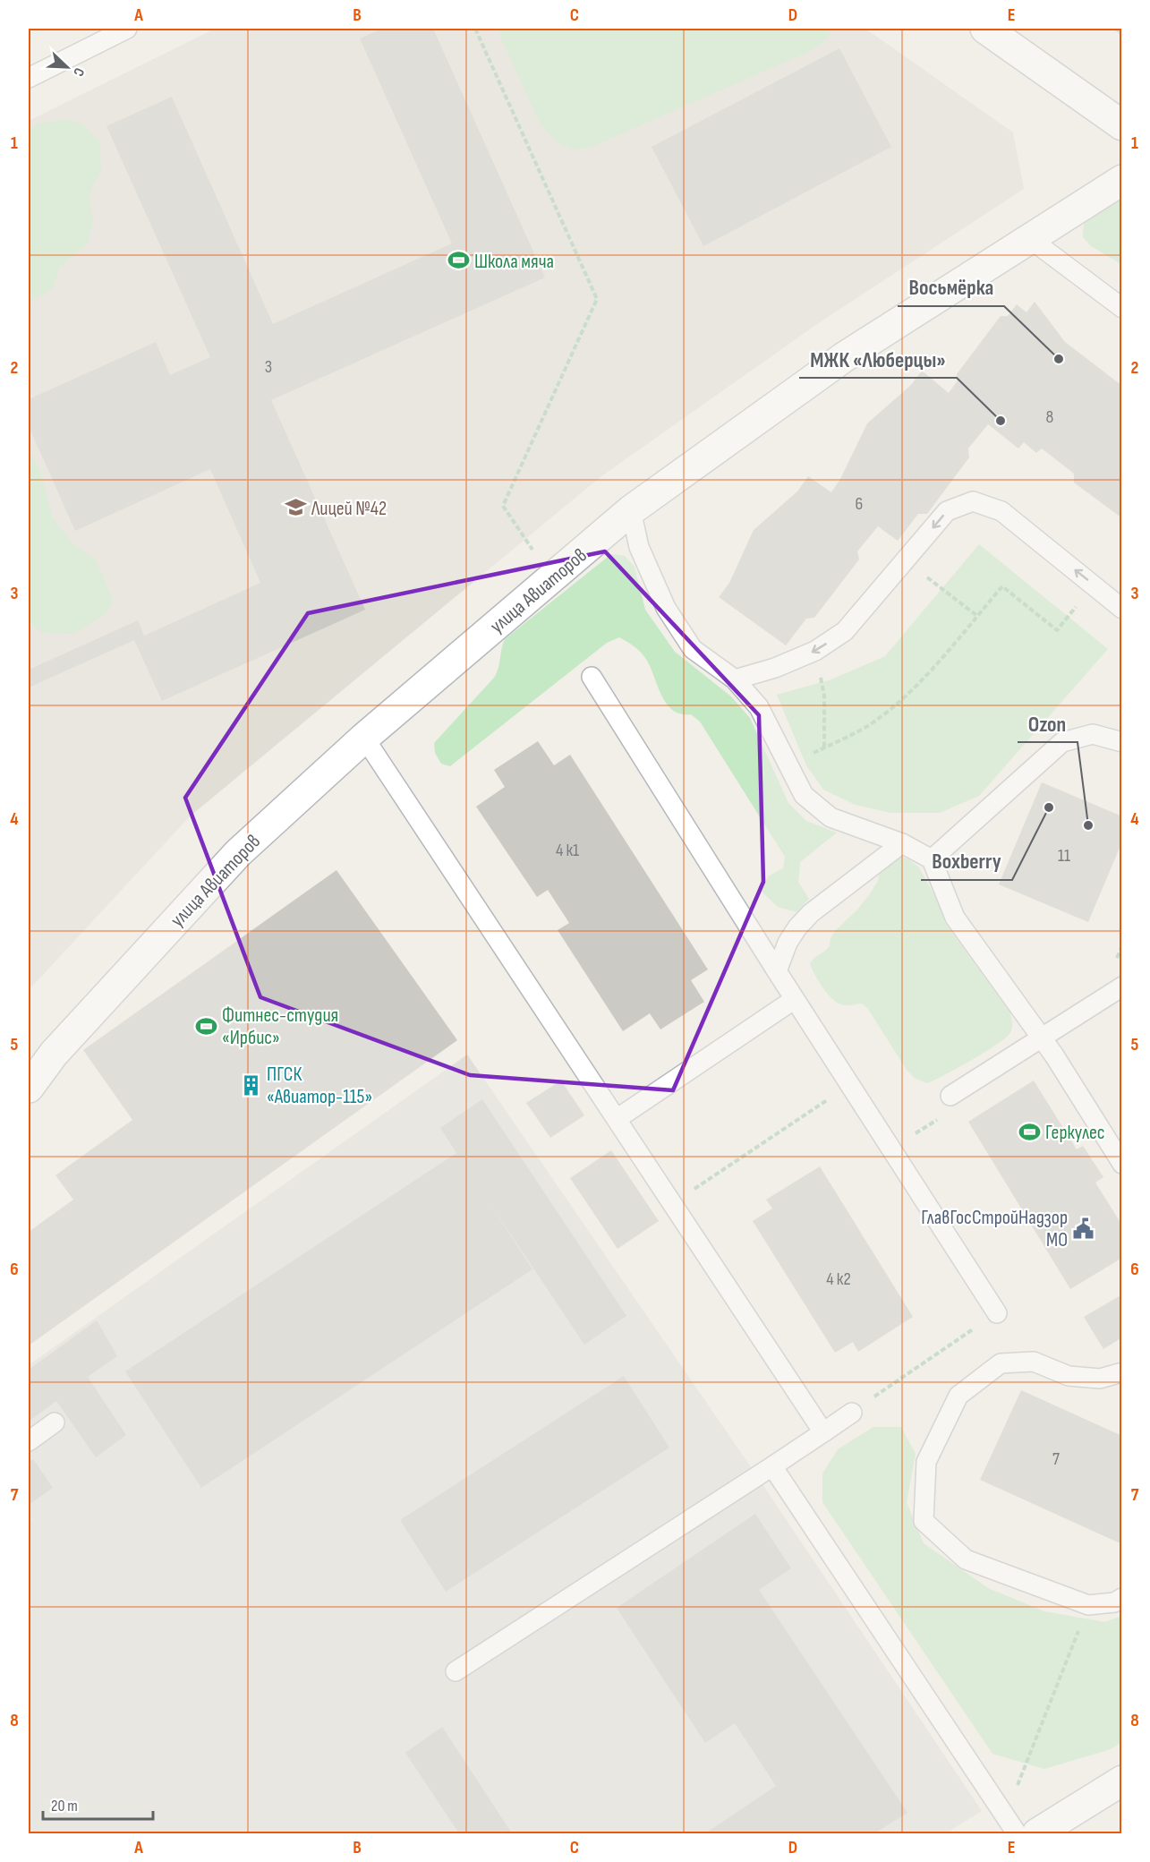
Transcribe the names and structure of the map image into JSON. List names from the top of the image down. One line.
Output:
{"streets":{"street":["улица Авиаторов"]},"places":{"sports":["Школа мяча","Фитнес-студия «Ирбис»","Геркулес"],"other":["Восьмёрка","МЖК «Люберцы»","Boxberry","Ozon"],"school or university":["Лицей №42"],"building":["ПГСК «Авиатор-115»"],"public building":["ГлавГосСтройНадзор МО"]},"house_numbers":["3","8","6","4 к1","11","4 к2","7"],"scale_bar":"20 m","north":"bottom right","grid":{"columns":["A","B","C","D","E"],"rows":["1","2","3","4","5","6","7","8"]}}
